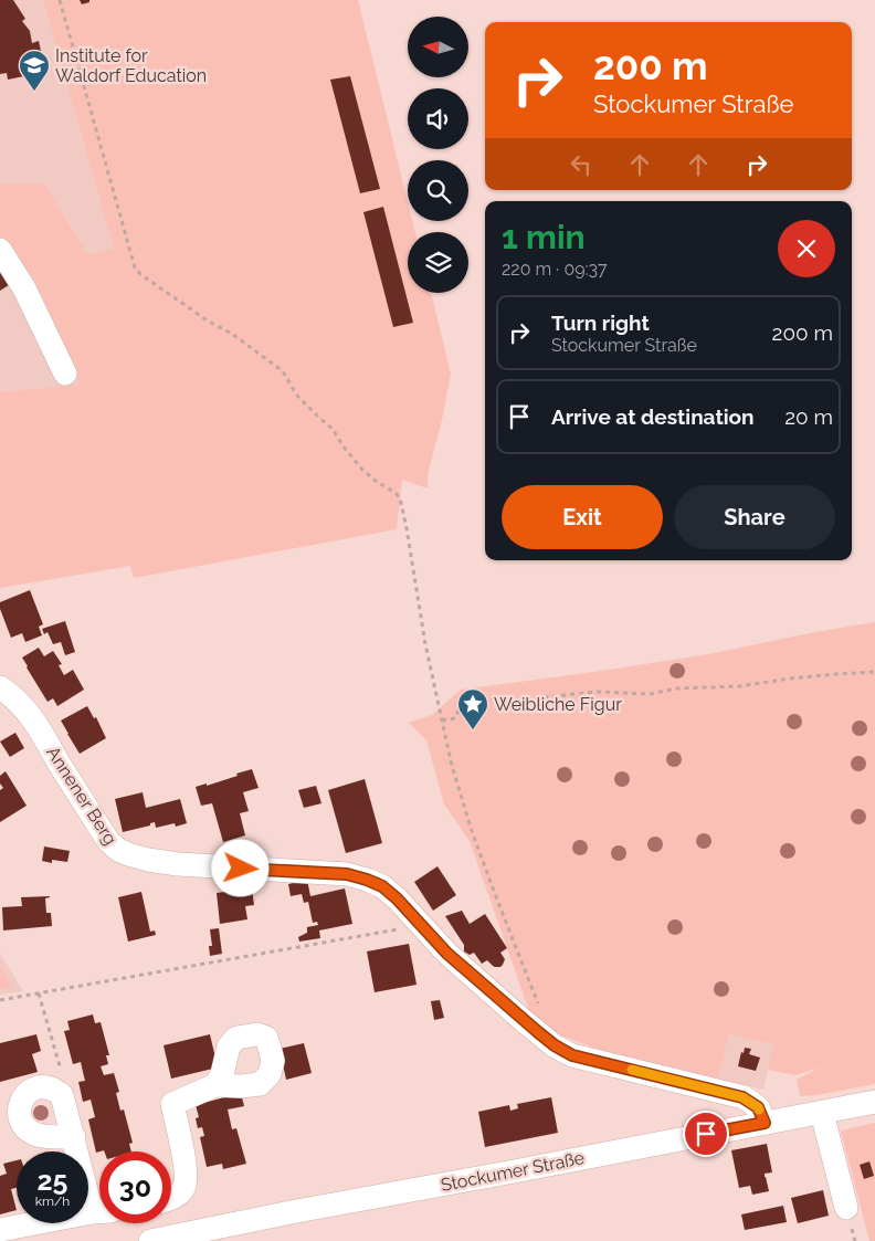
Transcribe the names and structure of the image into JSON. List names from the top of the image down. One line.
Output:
{"streets":{"street":["Annener Berg","Stockumer Straße"]},"crossings":[["Annener Berg","Stockumer Straße"]],"places":{"school or university":["Institute for Waldorf Education"],"place":["Weibliche Figur"]},"north":"left","page":{"turn":["200 m","Stockumer Straße"],"heading":["1 min","220 m · 09:37"],"list":[{"name":"Turn right","note":"Stockumer Straße","value":"200 m"},{"name":"Arrive at destination","value":"20 m"}],"buttons":["Exit","Share"],"speed":"25 km/h","limit":"30"}}
